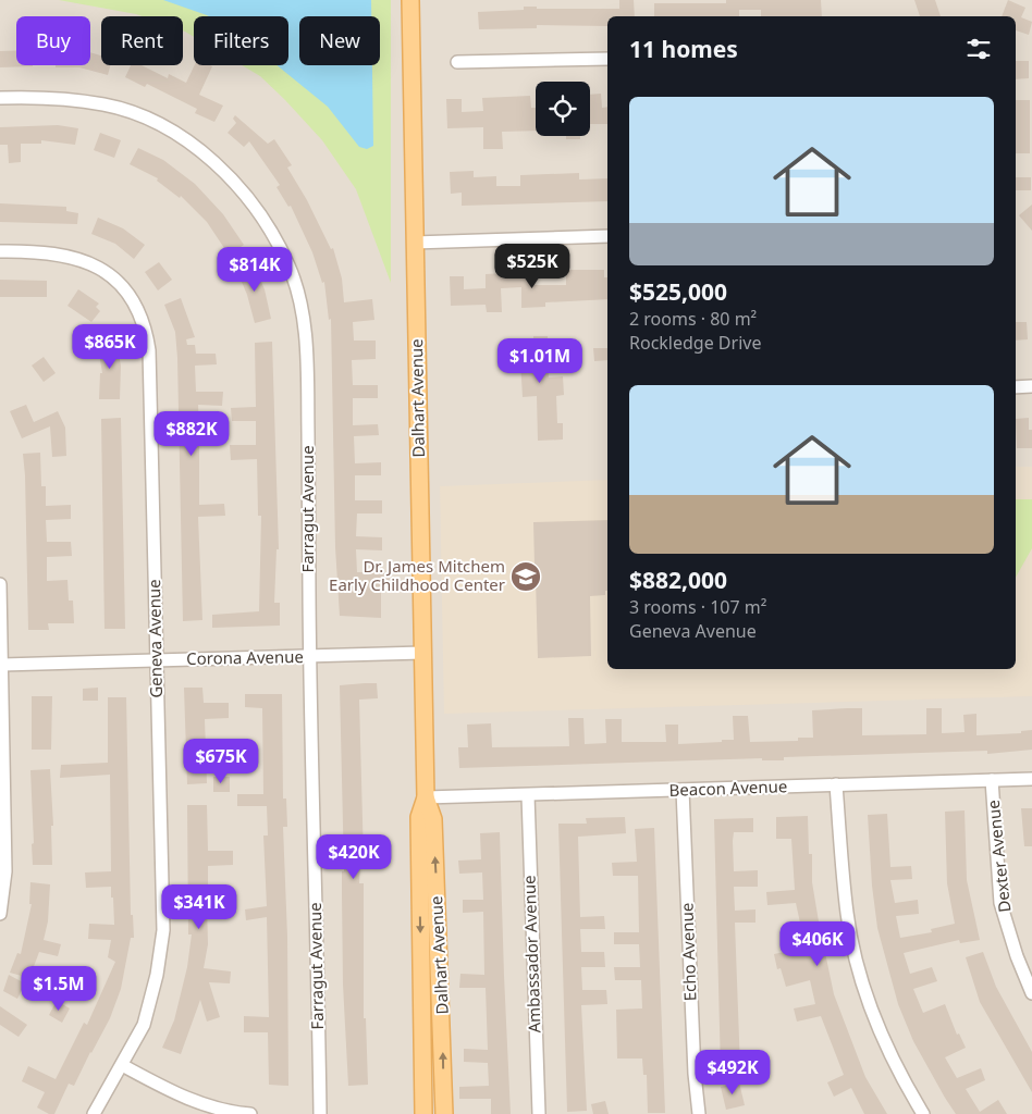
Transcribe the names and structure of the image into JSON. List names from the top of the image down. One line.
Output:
{"streets":{"main road":["Dalhart Avenue"],"street":["Farragut Avenue","Geneva Avenue","Corona Avenue","Beacon Avenue","Dexter Avenue","Echo Avenue","Ambassador Avenue"]},"crossings":[["Dalhart Avenue","Corona Avenue"],["Dalhart Avenue","Beacon Avenue"],["Farragut Avenue","Corona Avenue"],["Geneva Avenue","Corona Avenue"],["Beacon Avenue","Dexter Avenue"],["Beacon Avenue","Echo Avenue"],["Beacon Avenue","Ambassador Avenue"]],"places":{"school or university":["Dr. James Mitchem Early Childhood Center"]},"page":{"chip":["Buy","Rent","Filters","New"],"heading":"11 homes","list":[{"name":"$525,000","note":"2 rooms · 80 m² · Rockledge Drive"},{"name":"$882,000","note":"3 rooms · 107 m² · Geneva Avenue"}],"price":["$525K","$814K","$865K","$1.01M","$882K","$675K","$420K","$341K","$406K","$1.5M","$492K"]}}
